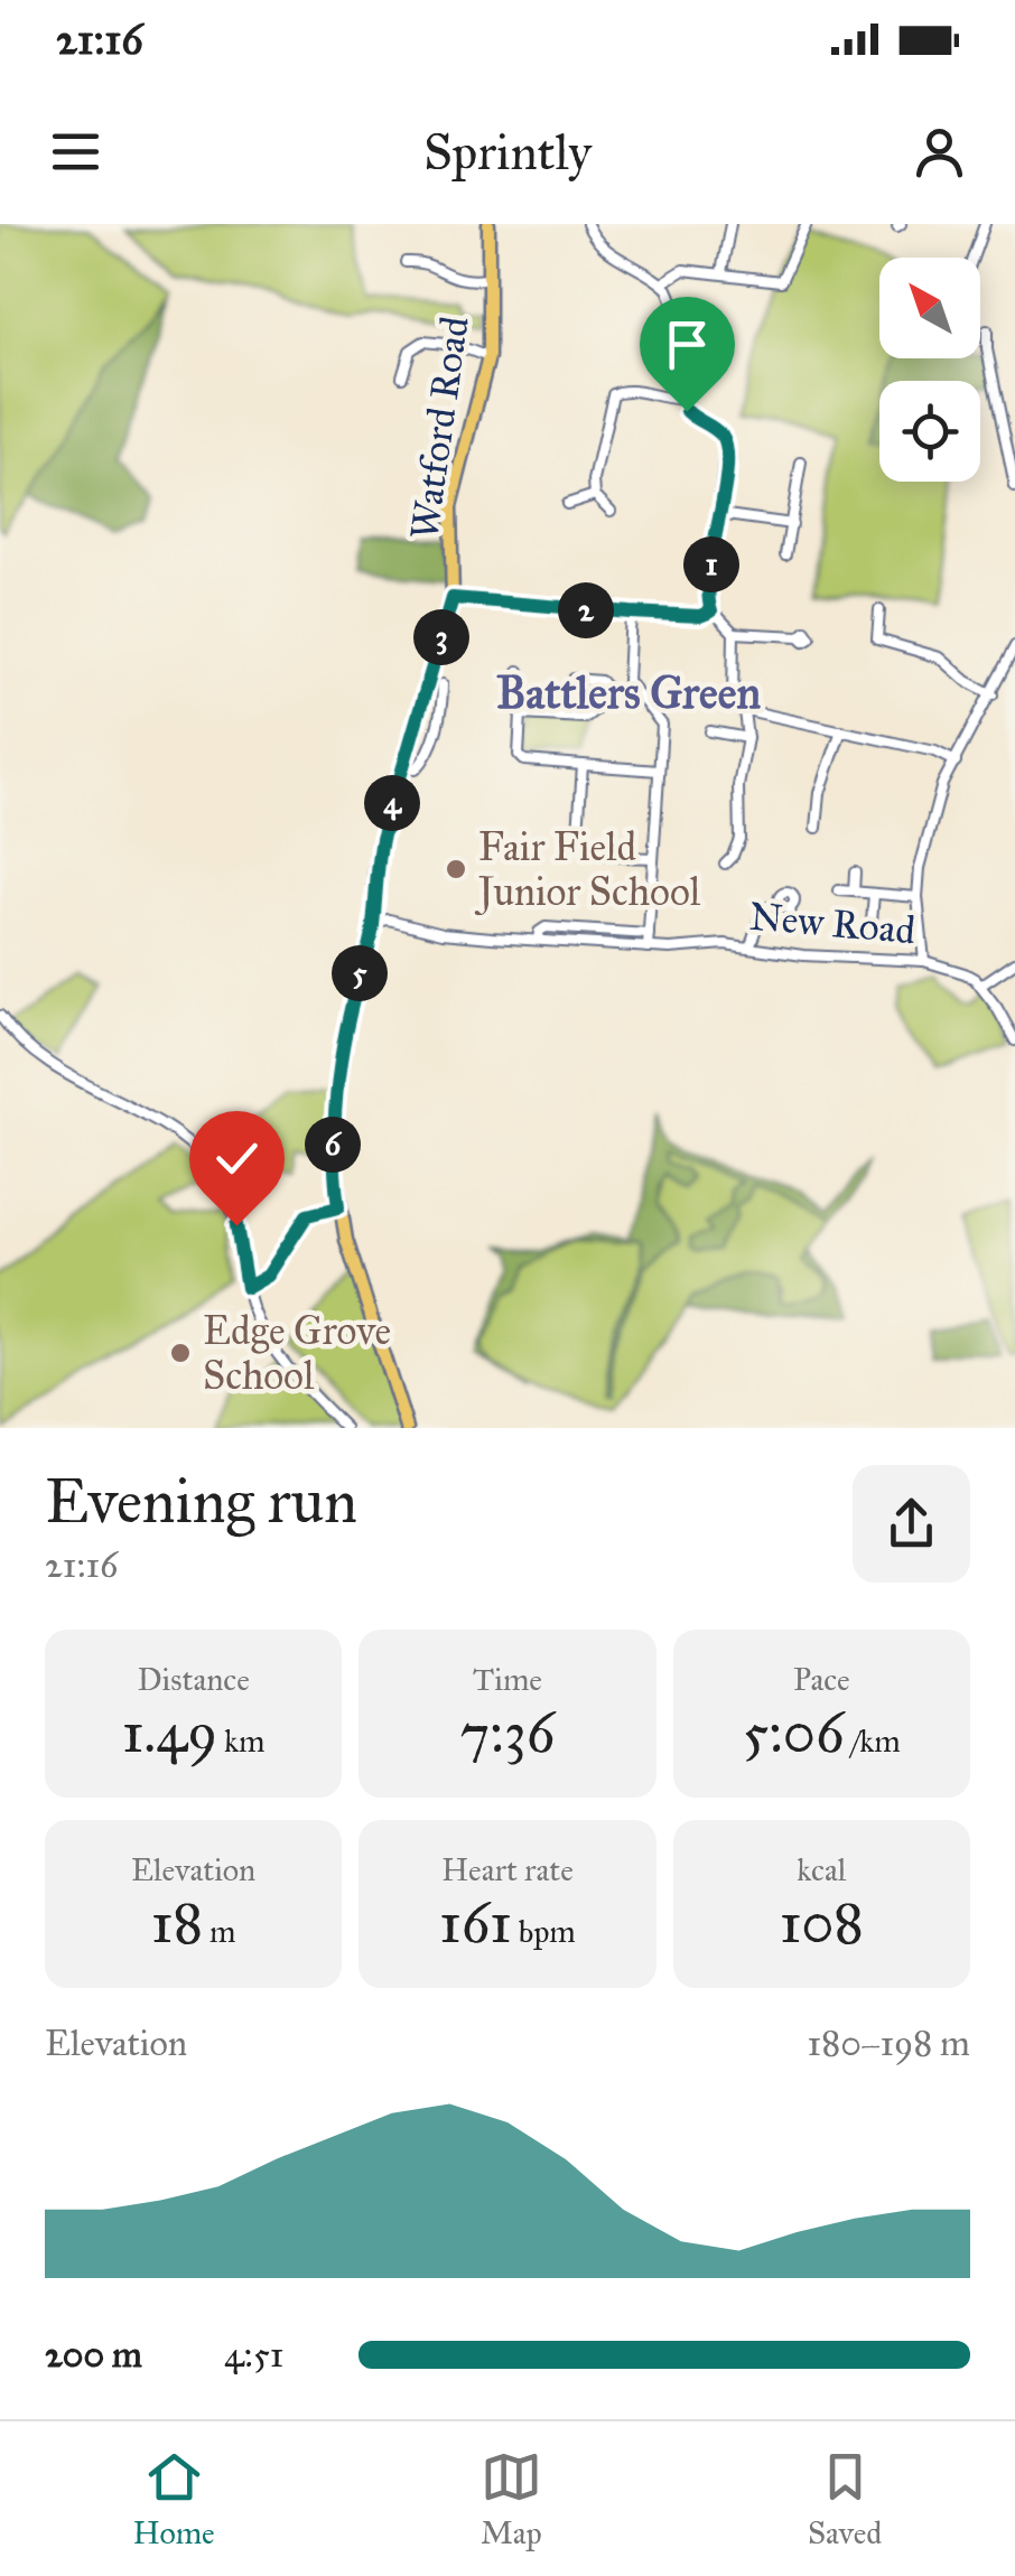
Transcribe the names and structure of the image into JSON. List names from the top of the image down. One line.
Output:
{"streets":{"main road":["Watford Road"],"street":["New Road"]},"crossings":[["Watford Road","New Road"]],"districts":["Battlers Green"],"places":["Fair Field Junior School","Edge Grove School"],"north":"top left","page":{"status":"21:16","header":"Sprintly","pins":["1","2","3","4","5","6"],"heading":["Evening run","21:16"],"stats":[["Distance","1.49 km"],["Time","7:36"],["Pace","5:06 /km"],["Elevation","18 m"],["Heart rate","161 bpm"],["kcal","108"]],"chart":["Elevation","180–198 m"],"list":[{"name":"200 m","note":"4:51"}],"tabs":["Home","Map","Saved"]}}
